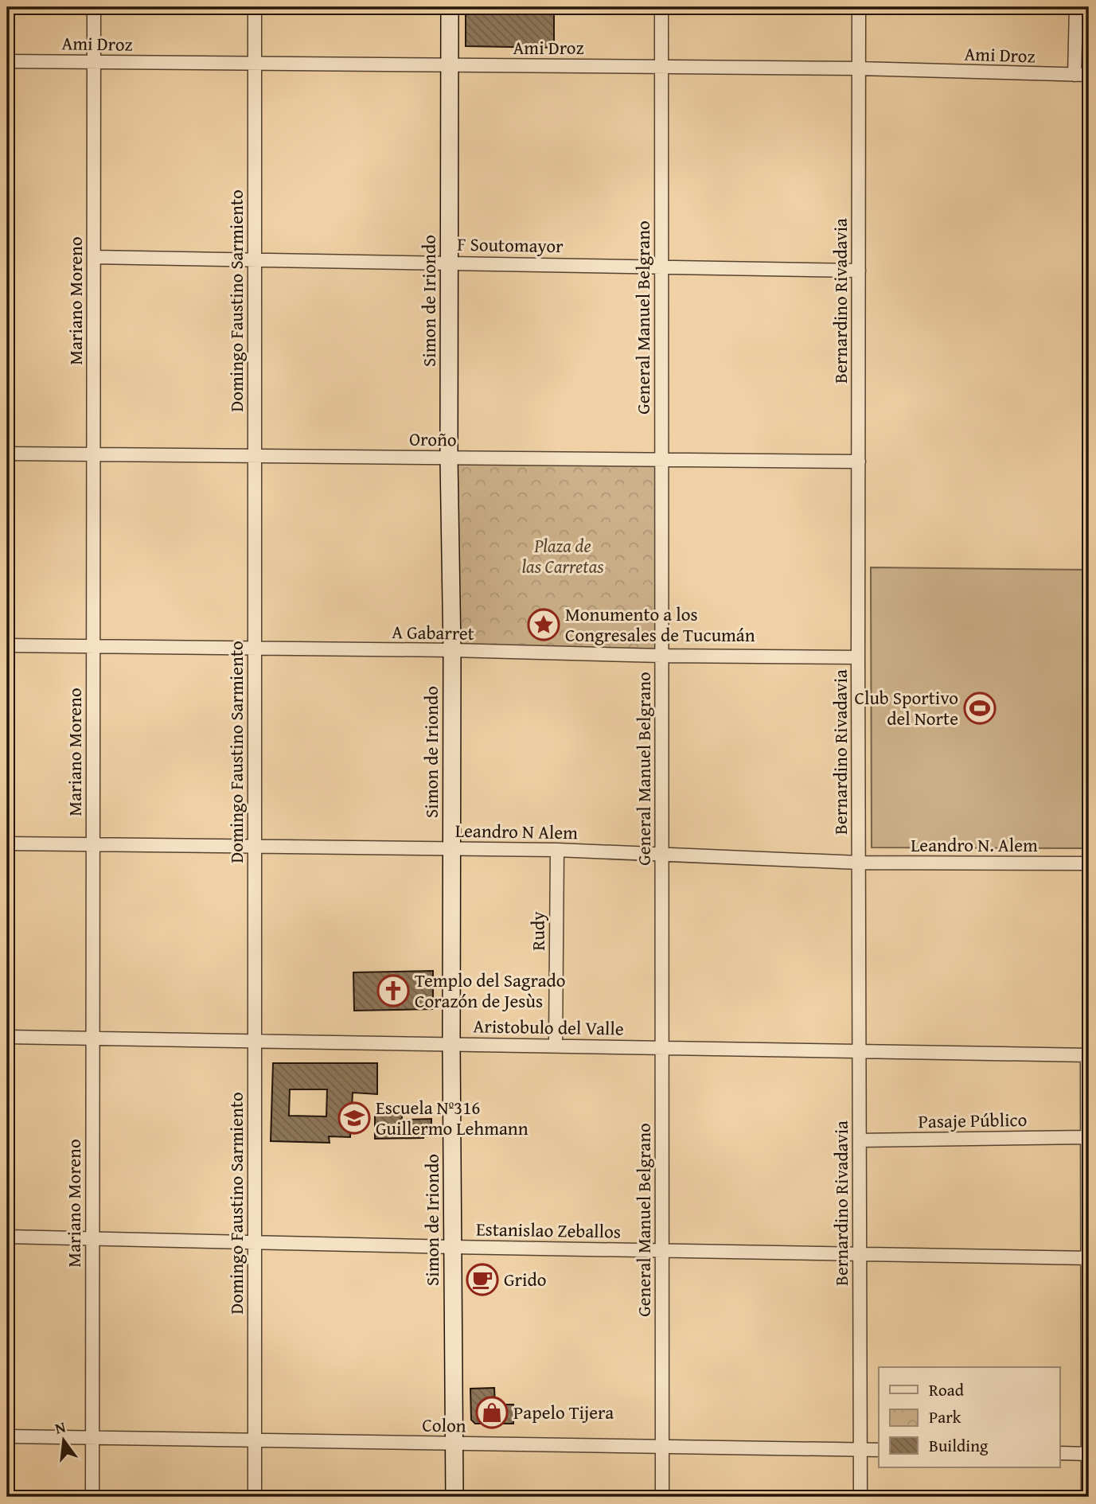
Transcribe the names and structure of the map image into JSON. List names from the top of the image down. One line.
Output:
{"streets":{"main road":["Simon de Iriondo"],"street":["Ami Droz","F Soutomayor","Mariano Moreno","Domingo Faustino Sarmiento","Bernardino Rivadavia","General Manuel Belgrano","Oroño","A Gabarret","Leandro N Alem","Leandro N. Alem","Rudy","Aristobulo del Valle","Pasaje Público","Estanislao Zeballos","Colon"]},"crossings":[["Ami Droz","Mariano Moreno"],["Ami Droz","Domingo Faustino Sarmiento"],["Ami Droz","Simon de Iriondo"],["Ami Droz","Bernardino Rivadavia"],["Ami Droz","General Manuel Belgrano"],["F Soutomayor","Mariano Moreno"],["F Soutomayor","Domingo Faustino Sarmiento"],["F Soutomayor","Simon de Iriondo"],["F Soutomayor","Bernardino Rivadavia"],["F Soutomayor","General Manuel Belgrano"],["Mariano Moreno","Oroño"],["Mariano Moreno","A Gabarret"],["Mariano Moreno","Leandro N Alem"],["Mariano Moreno","Aristobulo del Valle"],["Mariano Moreno","Estanislao Zeballos"],["Mariano Moreno","Colon"],["Domingo Faustino Sarmiento","Oroño"],["Domingo Faustino Sarmiento","A Gabarret"],["Domingo Faustino Sarmiento","Leandro N Alem"],["Domingo Faustino Sarmiento","Aristobulo del Valle"],["Domingo Faustino Sarmiento","Estanislao Zeballos"],["Domingo Faustino Sarmiento","Colon"],["Simon de Iriondo","Oroño"],["Simon de Iriondo","A Gabarret"],["Simon de Iriondo","Leandro N Alem"],["Simon de Iriondo","Aristobulo del Valle"],["Simon de Iriondo","Estanislao Zeballos"],["Simon de Iriondo","Colon"],["Bernardino Rivadavia","Oroño"],["Bernardino Rivadavia","A Gabarret"],["Bernardino Rivadavia","Leandro N Alem"],["Bernardino Rivadavia","Leandro N. Alem"],["Bernardino Rivadavia","Aristobulo del Valle"],["Bernardino Rivadavia","Pasaje Público"],["Bernardino Rivadavia","Estanislao Zeballos"],["Bernardino Rivadavia","Colon"],["General Manuel Belgrano","Oroño"],["General Manuel Belgrano","A Gabarret"],["General Manuel Belgrano","Leandro N Alem"],["General Manuel Belgrano","Aristobulo del Valle"],["General Manuel Belgrano","Estanislao Zeballos"],["General Manuel Belgrano","Colon"],["Leandro N Alem","Leandro N. Alem"],["Leandro N Alem","Rudy"],["Rudy","Aristobulo del Valle"]],"parks":["Plaza de las Carretas"],"places":{"place":["Monumento a los Congresales de Tucumán"],"sports":["Club Sportivo del Norte"],"church":["Templo del Sagrado Corazón de Jesùs"],"school or university":["Escuela Nº316 Guillermo Lehmann"],"cafe":["Grido"],"shop":["Papelo Tijera"]},"legend":["Road","Park","Building"],"north":"top"}
